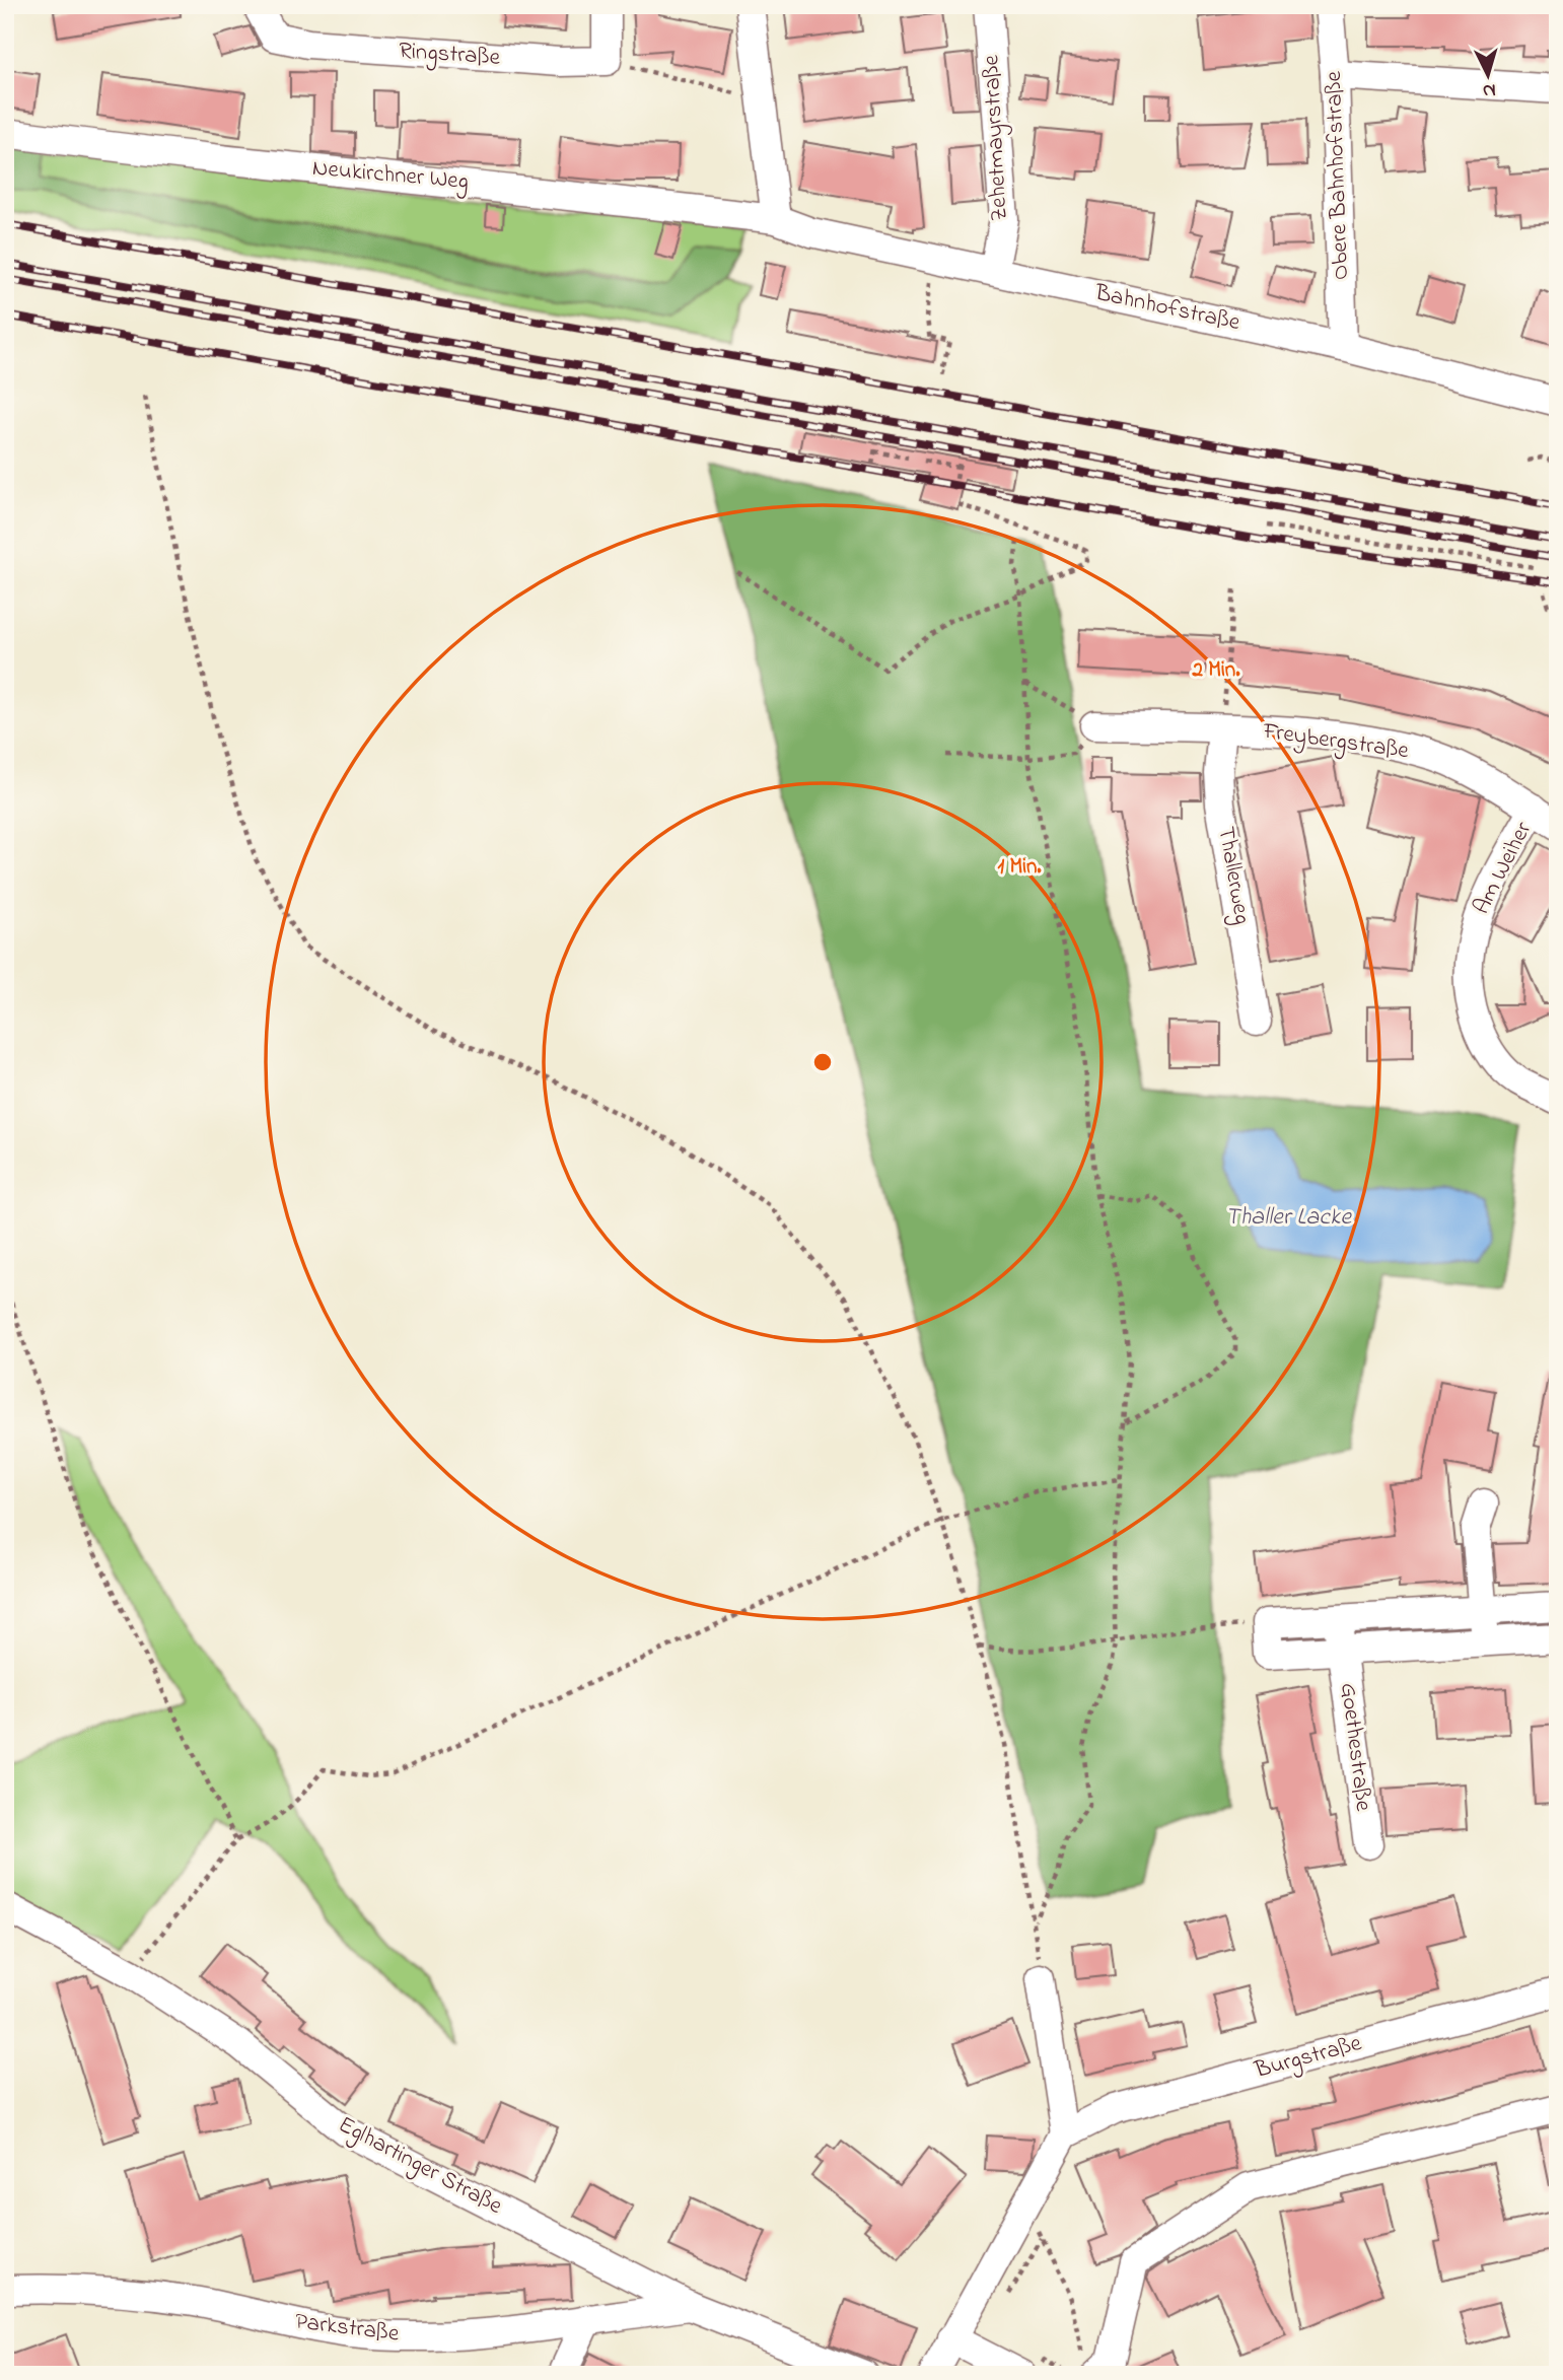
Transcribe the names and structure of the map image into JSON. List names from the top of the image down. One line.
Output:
{"streets":{"street":["Ringstraße","Zehetmayrstraße","Neukirchner Weg","Obere Bahnhofstraße","Bahnhofstraße","Freybergstraße","Am Weiher","Thallerweg","Goethestraße","Burgstraße","Eglhartinger Straße","Parkstraße"]},"crossings":[["Zehetmayrstraße","Bahnhofstraße"],["Neukirchner Weg","Bahnhofstraße"],["Obere Bahnhofstraße","Bahnhofstraße"],["Freybergstraße","Am Weiher"],["Freybergstraße","Thallerweg"],["Eglhartinger Straße","Parkstraße"]],"water":["Thaller Lacke"],"north":"bottom","rings":["2 Min.","1 Min."]}
